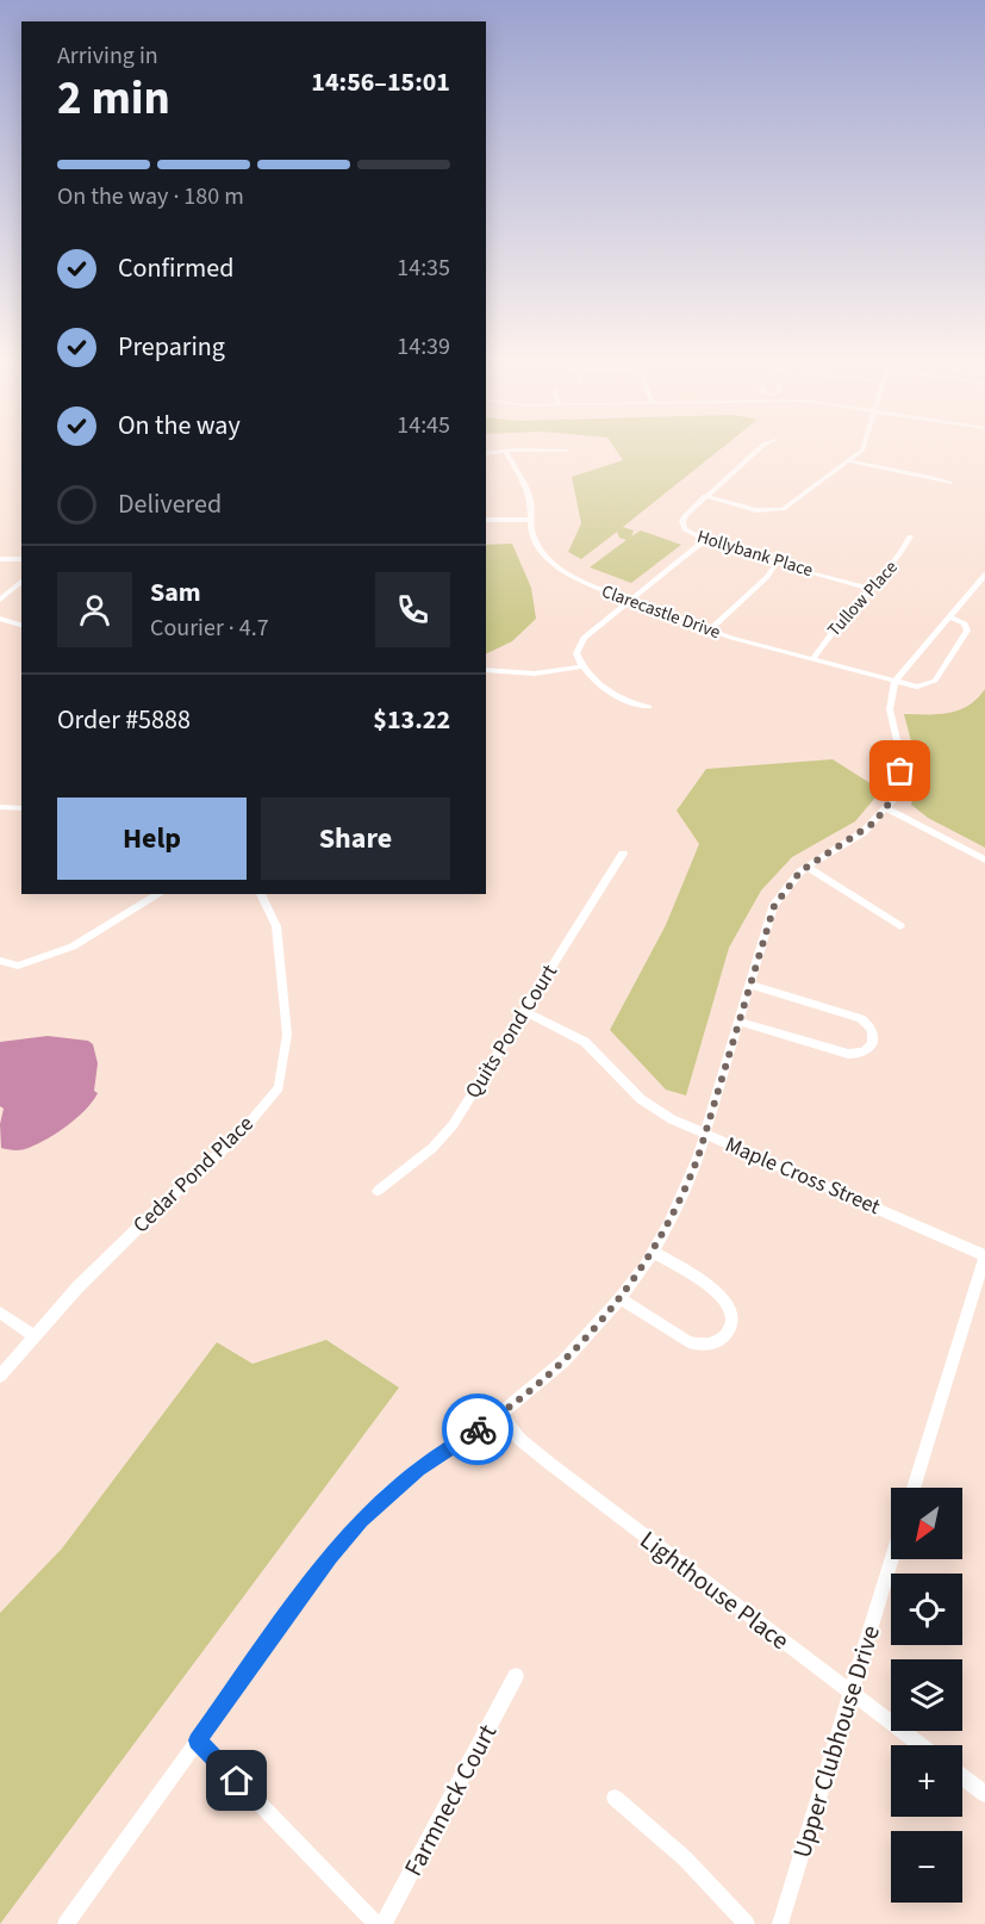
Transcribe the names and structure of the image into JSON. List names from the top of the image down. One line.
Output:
{"streets":{"street":["Hollybank Place","Tullow Place","Clarecastle Drive","Quits Pond Court","Cedar Pond Place","Maple Cross Street","Lighthouse Place","Upper Clubhouse Drive","Farmneck Court"]},"crossings":[["Hollybank Place","Tullow Place"],["Tullow Place","Clarecastle Drive"],["Quits Pond Court","Maple Cross Street"],["Lighthouse Place","Upper Clubhouse Drive"]],"north":"bottom left","page":{"heading":["2 min","Arriving in","14:56–15:01"],"panel":["Sam","Courier · 4.7","Order #5888","$13.22"],"bar":"On the way · 180 m","list":[["Confirmed","14:35"],["Preparing","14:39"],["On the way","14:45"],"Delivered"],"buttons":["Help","Share"],"map_buttons":["+","−"]}}
